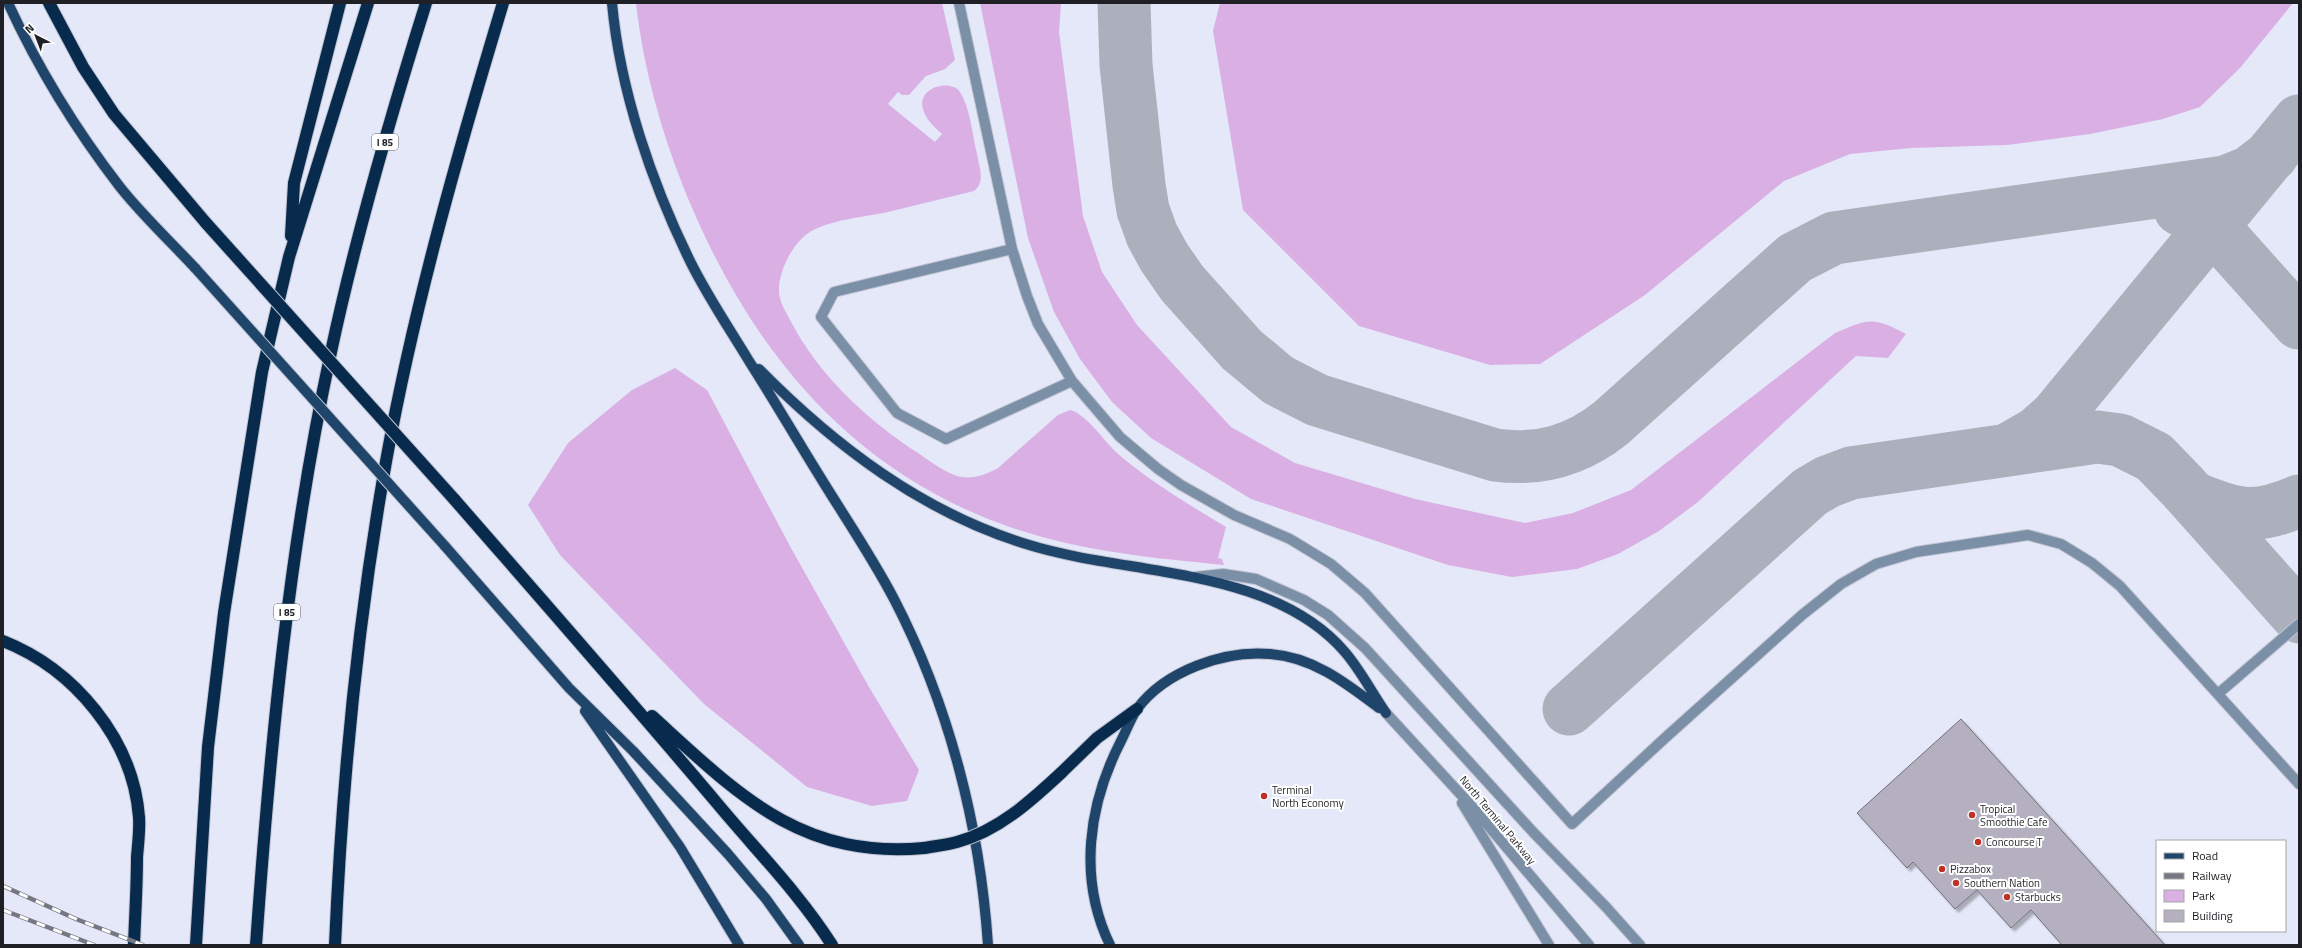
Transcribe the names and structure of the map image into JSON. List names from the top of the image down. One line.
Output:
{"streets":{"highway":["I 85"],"street":["North Terminal Parkway"]},"places":["Terminal North Economy","Tropical Smoothie Cafe","Concourse T","Pizzabox","Southern Nation","Starbucks"],"legend":["Road","Railway","Park","Building"],"north":"top left"}
